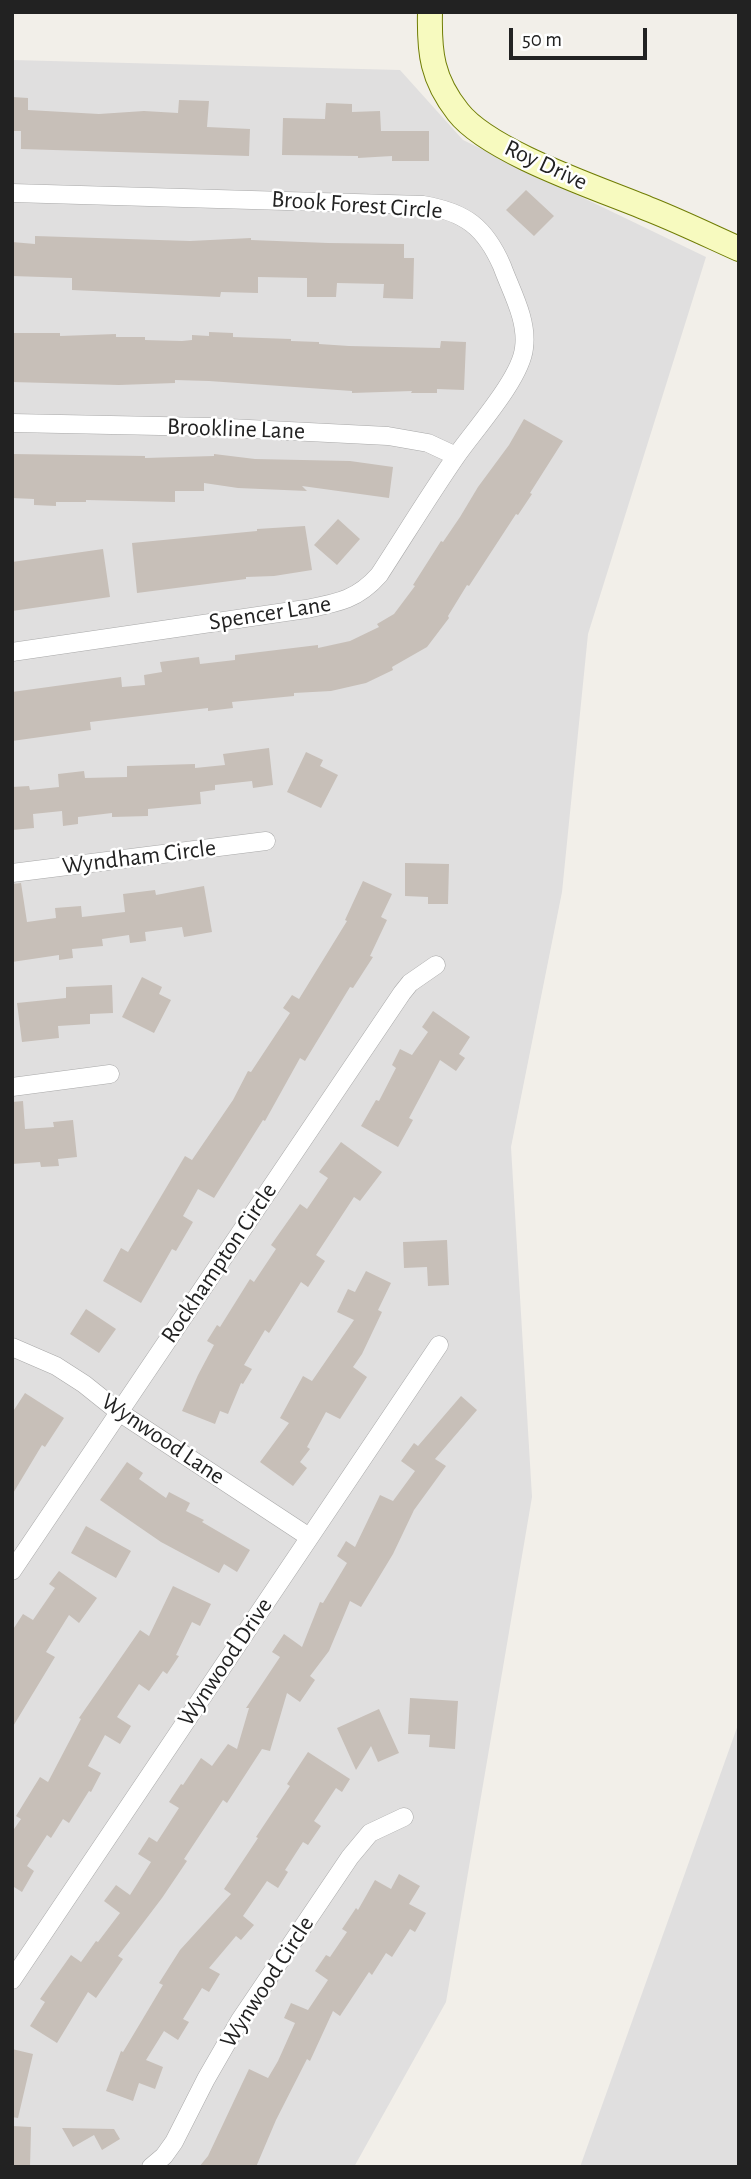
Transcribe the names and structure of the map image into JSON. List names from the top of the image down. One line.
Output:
{"streets":{"street":["Roy Drive","Brook Forest Circle","Brookline Lane","Spencer Lane","Wyndham Circle","Rockhampton Circle","Wynwood Lane","Wynwood Drive","Wynwood Circle"]},"crossings":[["Brook Forest Circle","Brookline Lane"],["Brook Forest Circle","Spencer Lane"],["Brookline Lane","Spencer Lane"],["Rockhampton Circle","Wynwood Lane"],["Wynwood Lane","Wynwood Drive"]],"scale_bar":"50 m"}
